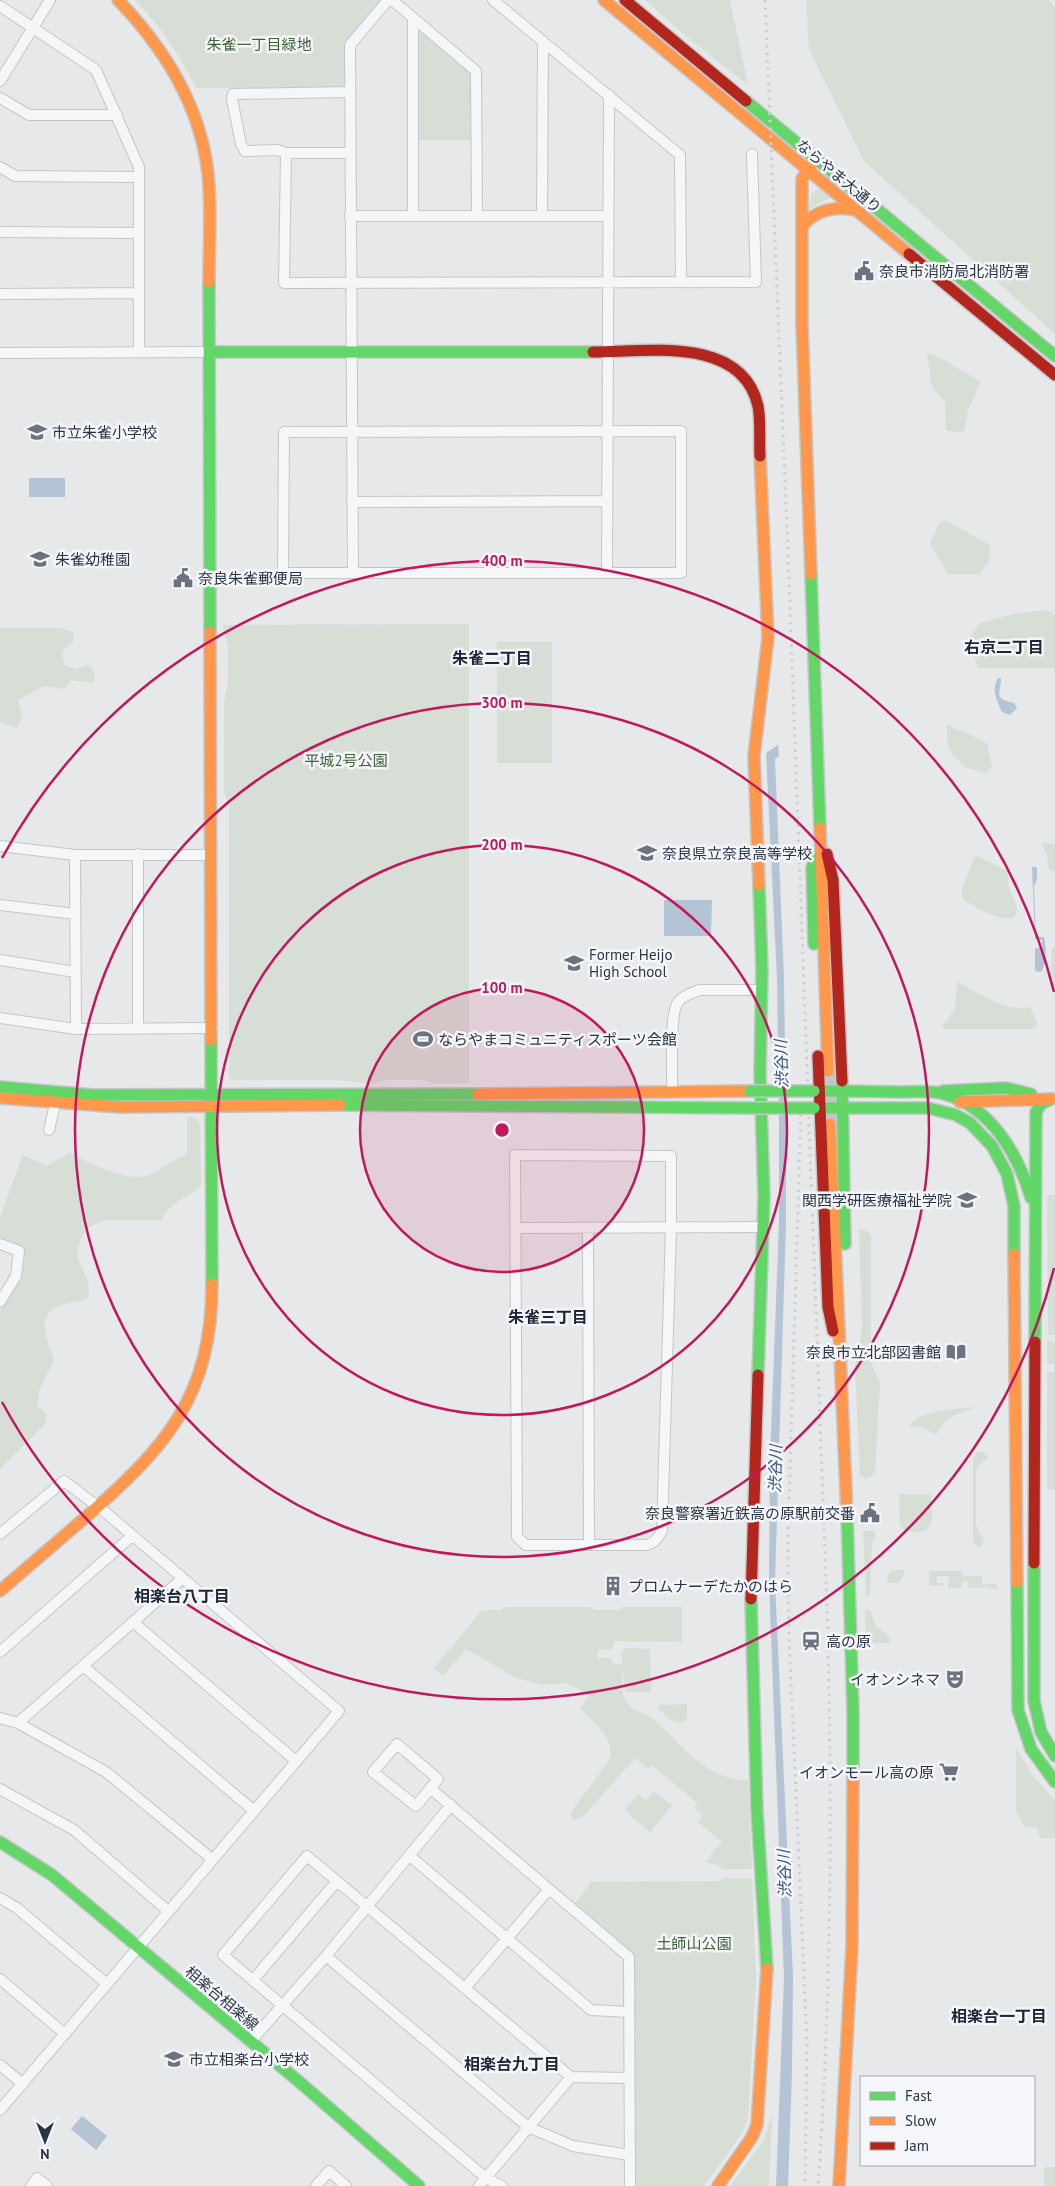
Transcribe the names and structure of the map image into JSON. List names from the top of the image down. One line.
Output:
{"streets":{"street":["ならやま大通り","相楽台相楽線"]},"districts":["右京二丁目","朱雀二丁目","朱雀三丁目","相楽台八丁目","相楽台一丁目","相楽台九丁目"],"water":["渋谷川"],"parks":["朱雀一丁目緑地","平城2号公園","土師山公園"],"places":{"public building":["奈良市消防局北消防署","奈良朱雀郵便局","奈良警察署近鉄高の原駅前交番"],"school or university":["市立朱雀小学校","朱雀幼稚園","奈良県立奈良高等学校","Former Heijo High School","関西学研医療福祉学院","市立相楽台小学校"],"sports":["ならやまコミュニティスポーツ会館"],"library":["奈良市立北部図書館"],"building":["プロムナーデたかのはら"],"station":["高の原"],"theatre":["イオンシネマ"],"supermarket":["イオンモール高の原"]},"legend":["Fast","Slow","Jam"],"north":"bottom","rings":["400 m","300 m","200 m","100 m"]}
